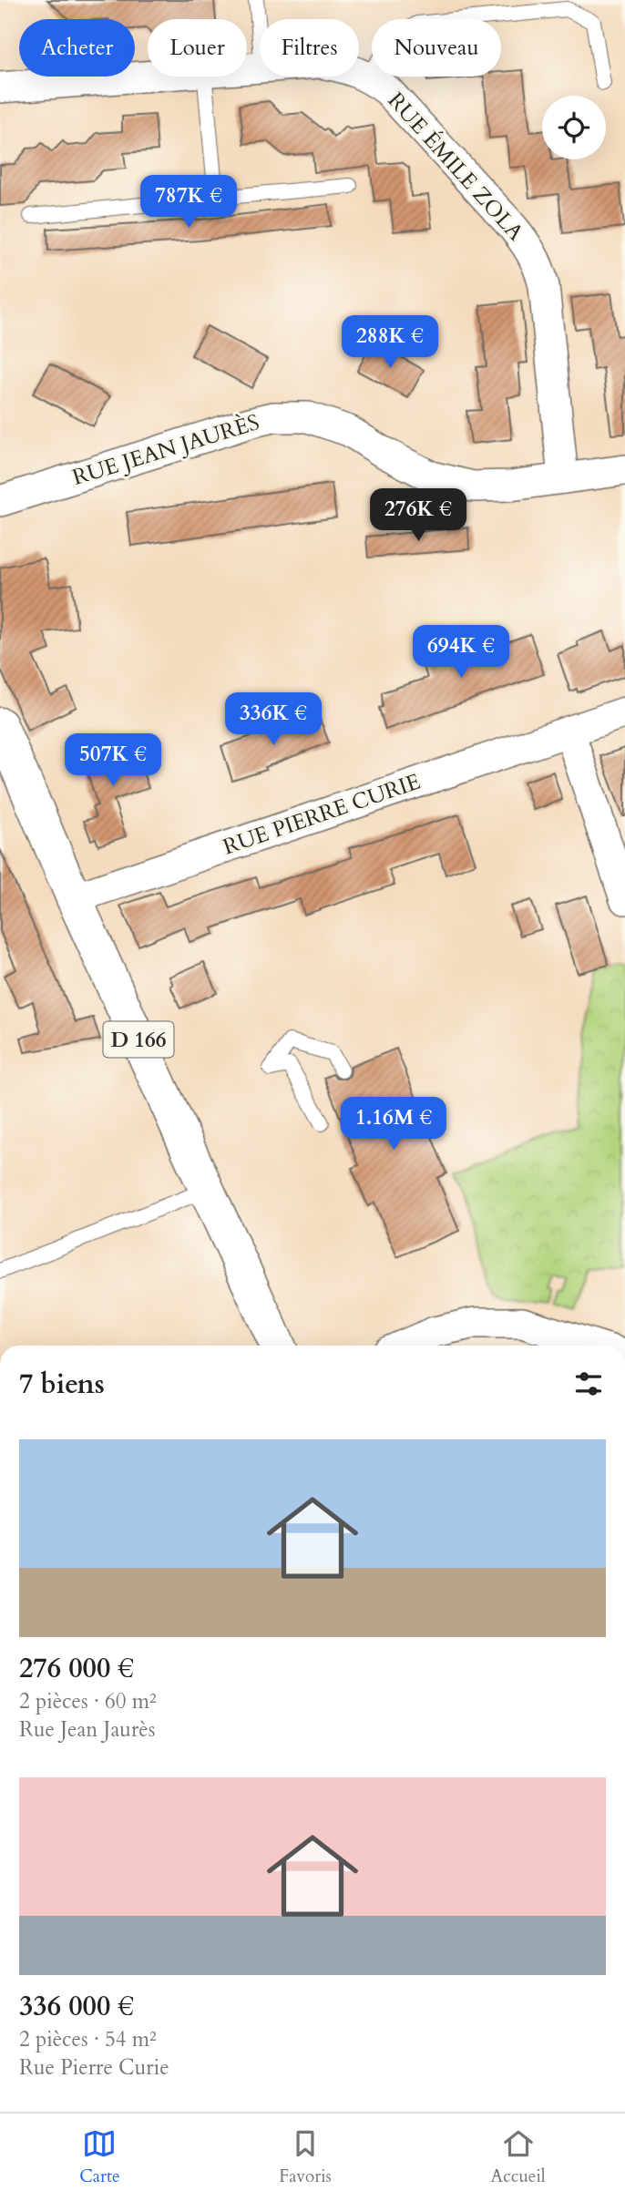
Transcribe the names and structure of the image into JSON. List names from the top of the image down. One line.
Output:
{"streets":{"main road":["D 166"],"street":["RUE ÉMILE ZOLA","RUE JEAN JAURÈS","RUE PIERRE CURIE"]},"crossings":[["RUE ÉMILE ZOLA","RUE JEAN JAURÈS"],["RUE PIERRE CURIE","D 166"]],"page":{"chip":["Acheter","Louer","Filtres","Nouveau"],"price":["787K €","288K €","276K €","694K €","336K €","507K €","1.16M €"],"heading":"7 biens","list":[{"name":"276 000 €","note":"2 pièces · 60 m² · Rue Jean Jaurès"},{"name":"336 000 €","note":"2 pièces · 54 m² · Rue Pierre Curie"}],"tabs":["Carte","Favoris","Accueil"]}}
